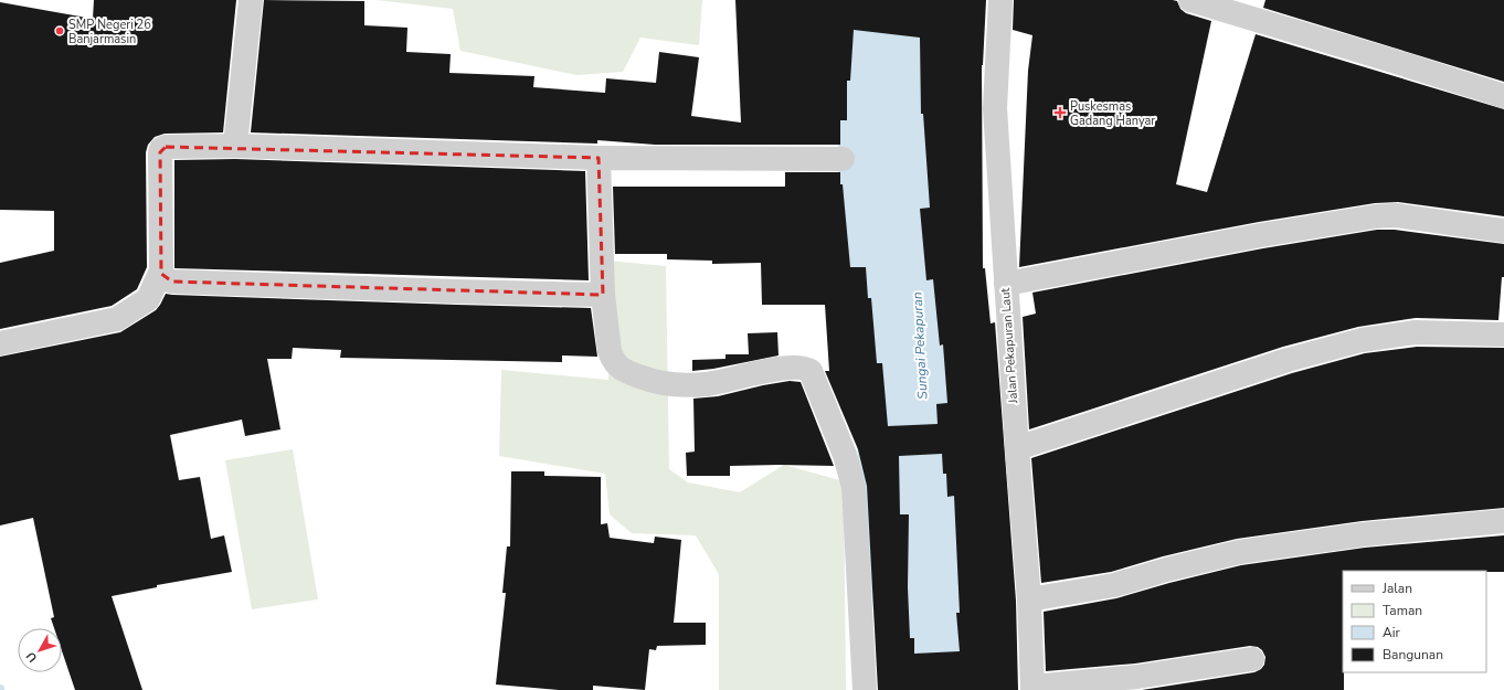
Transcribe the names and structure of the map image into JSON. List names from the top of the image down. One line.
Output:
{"streets":{"street":["Jalan Pekapuran Laut"]},"water":["Sungai Pekapuran"],"places":{"other":["SMP Negeri 26 Banjarmasin"],"health":["Puskesmas Gadang Hanyar"]},"legend":["Jalan","Taman","Air","Bangunan"],"north":"bottom left"}
